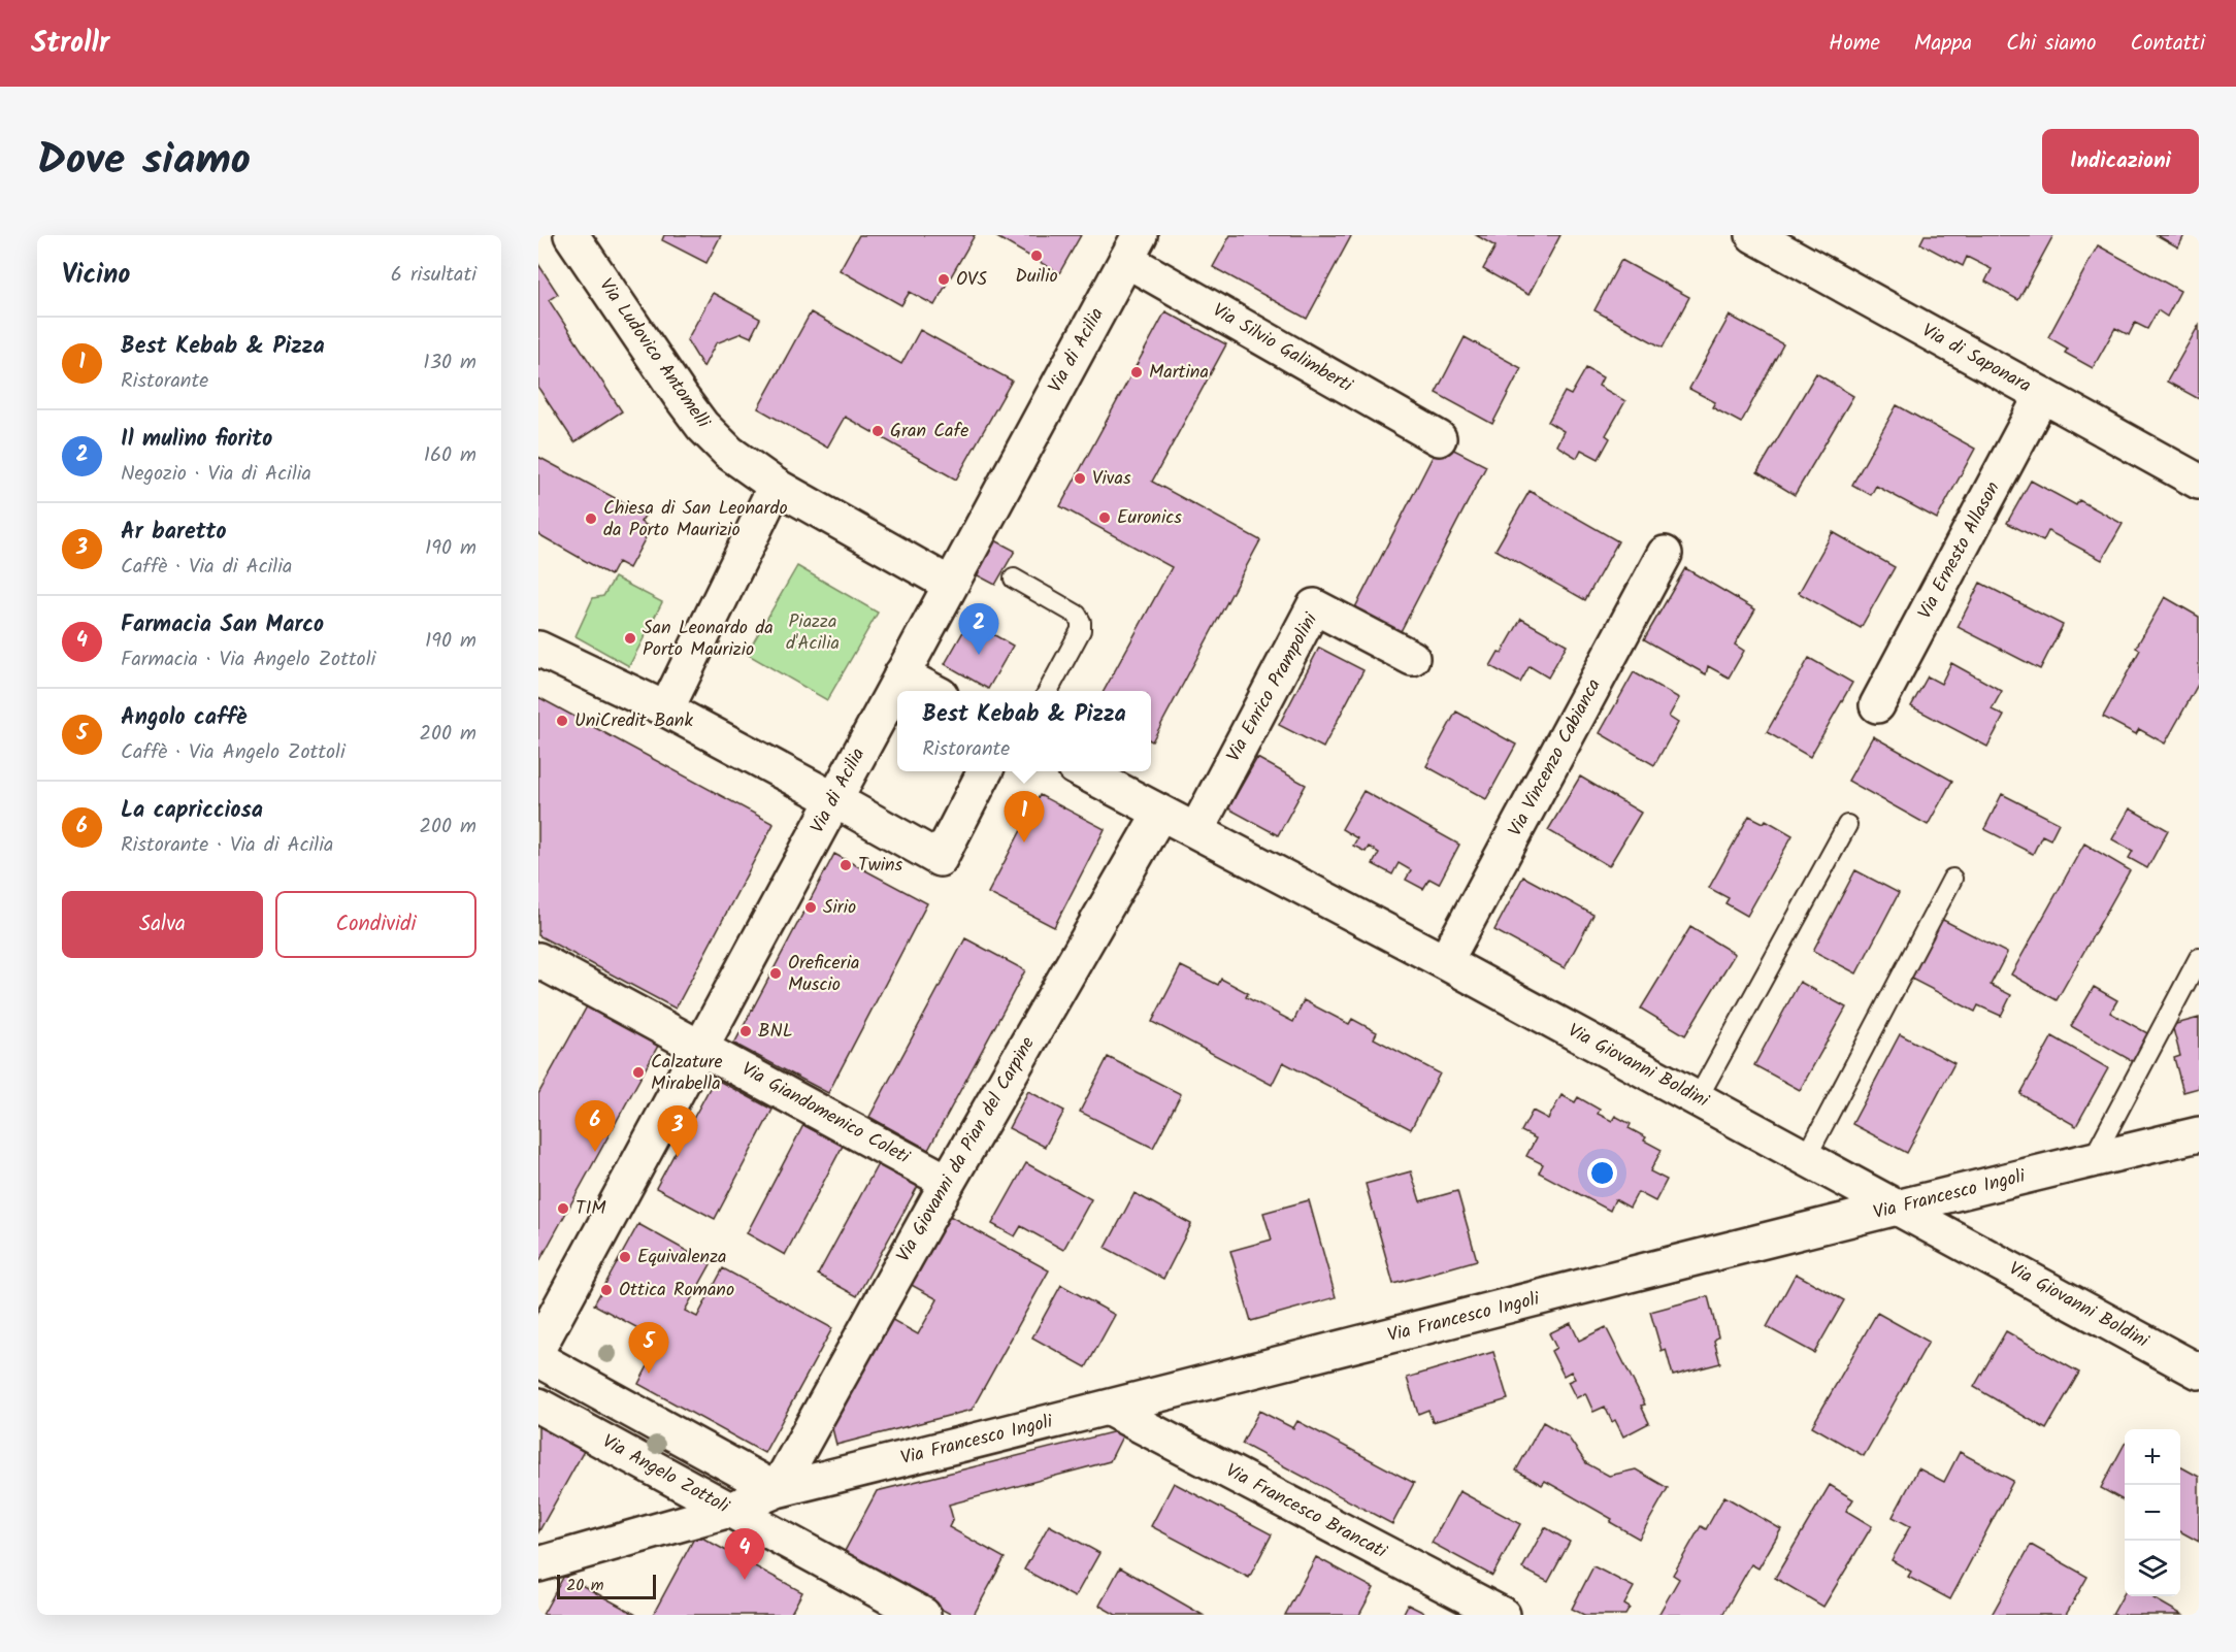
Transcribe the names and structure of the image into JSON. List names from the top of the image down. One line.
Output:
{"streets":{"street":["Via Silvio Galimberti","Via di Acilia","Via Ludovico Antomelli","Via di Saponara","Via Ernesto Allason","Via Enrico Prampolini","Via Vincenzo Cabianca","Via Giovanni Boldini","Via Giandomenico Coleti","Via Giovanni da Pian del Carpine","Via Francesco Ingoli","Via Angelo Zottoli","Via Francesco Brancati"]},"crossings":[["Via Silvio Galimberti","Via di Acilia"],["Via di Acilia","Via Ludovico Antomelli"],["Via di Acilia","Via Giandomenico Coleti"],["Via di Saponara","Via Ernesto Allason"],["Via Enrico Prampolini","Via Giovanni Boldini"],["Via Vincenzo Cabianca","Via Giovanni Boldini"],["Via Giovanni Boldini","Via Giovanni da Pian del Carpine"],["Via Giovanni Boldini","Via Francesco Ingoli"],["Via Giandomenico Coleti","Via Giovanni da Pian del Carpine"],["Via Giovanni da Pian del Carpine","Via Francesco Ingoli"],["Via Francesco Ingoli","Via Angelo Zottoli"],["Via Francesco Ingoli","Via Francesco Brancati"]],"parks":["Piazza d'Acilia"],"places":["Duilio","OVS","Martina","Gran Cafe","Vivas","Euronics","Chiesa di San Leonardo da Porto Maurizio","San Leonardo da Porto Maurizio","UniCredit Bank","Twins","Sirio","Oreficeria Muscio","BNL","Calzature Mirabella","TIM","Equivalenza","Ottica Romano"],"scale_bar":"20 m","page":{"header":"Strollr","nav":["Home","Mappa","Chi siamo","Contatti"],"title":"Dove siamo","buttons":["Indicazioni",["Salva","Condividi"]],"heading":["Vicino","6 risultati"],"list":[{"mark":"1","name":"Best Kebab & Pizza","note":"Ristorante","value":"130 m"},{"mark":"2","name":"Il mulino fiorito","note":"Negozio · Via di Acilia","value":"160 m"},{"mark":"3","name":"Ar baretto","note":"Caffè · Via di Acilia","value":"190 m"},{"mark":"4","name":"Farmacia San Marco","note":"Farmacia · Via Angelo Zottoli","value":"190 m"},{"mark":"5","name":"Angolo caffè","note":"Caffè · Via Angelo Zottoli","value":"200 m"},{"mark":"6","name":"La capricciosa","note":"Ristorante · Via di Acilia","value":"200 m"}],"pins":["2","1","6","3","5","4"],"popup":["Best Kebab & Pizza","Ristorante"],"map_buttons":["+","−"],"scale":"20 m"}}
